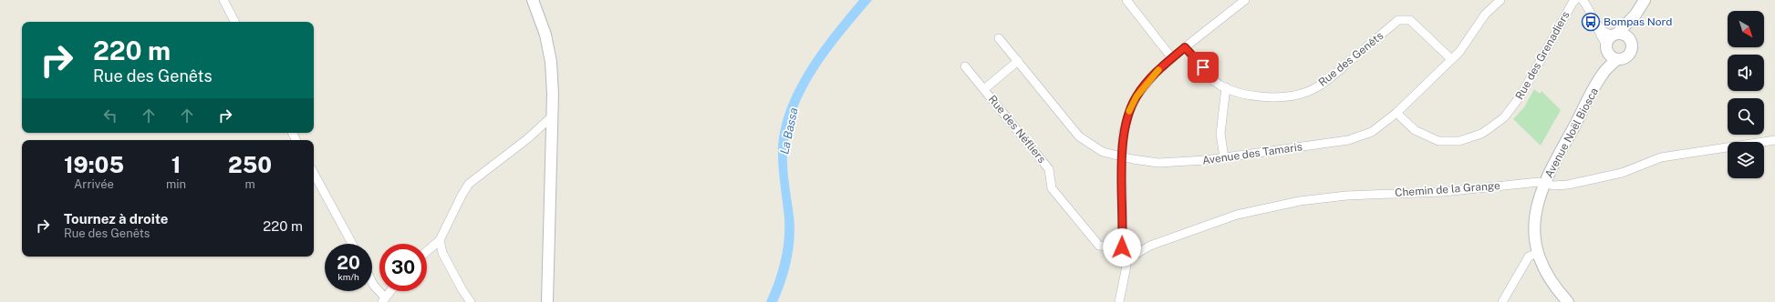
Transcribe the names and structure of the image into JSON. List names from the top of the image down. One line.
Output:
{"streets":{"main road":["Avenue Noël Biosca"],"street":["Rue des Grenadiers","Rue des Genêts","Rue des Néfliers","Avenue des Tamaris","Chemin de la Grange"]},"crossings":[["Rue des Grenadiers","Avenue des Tamaris"],["Rue des Genêts","Avenue des Tamaris"],["Avenue Noël Biosca","Chemin de la Grange"]],"water":["La Bassa"],"places":{"bus stop":["Bompas Nord"]},"north":"bottom right","page":{"turn":["220 m","Rue des Genêts"],"eta":["19:05","Arrivée","1","min","250","m"],"list":[{"name":"Tournez à droite","note":"Rue des Genêts","value":"220 m"}],"speed":"20 km/h","limit":"30"}}
